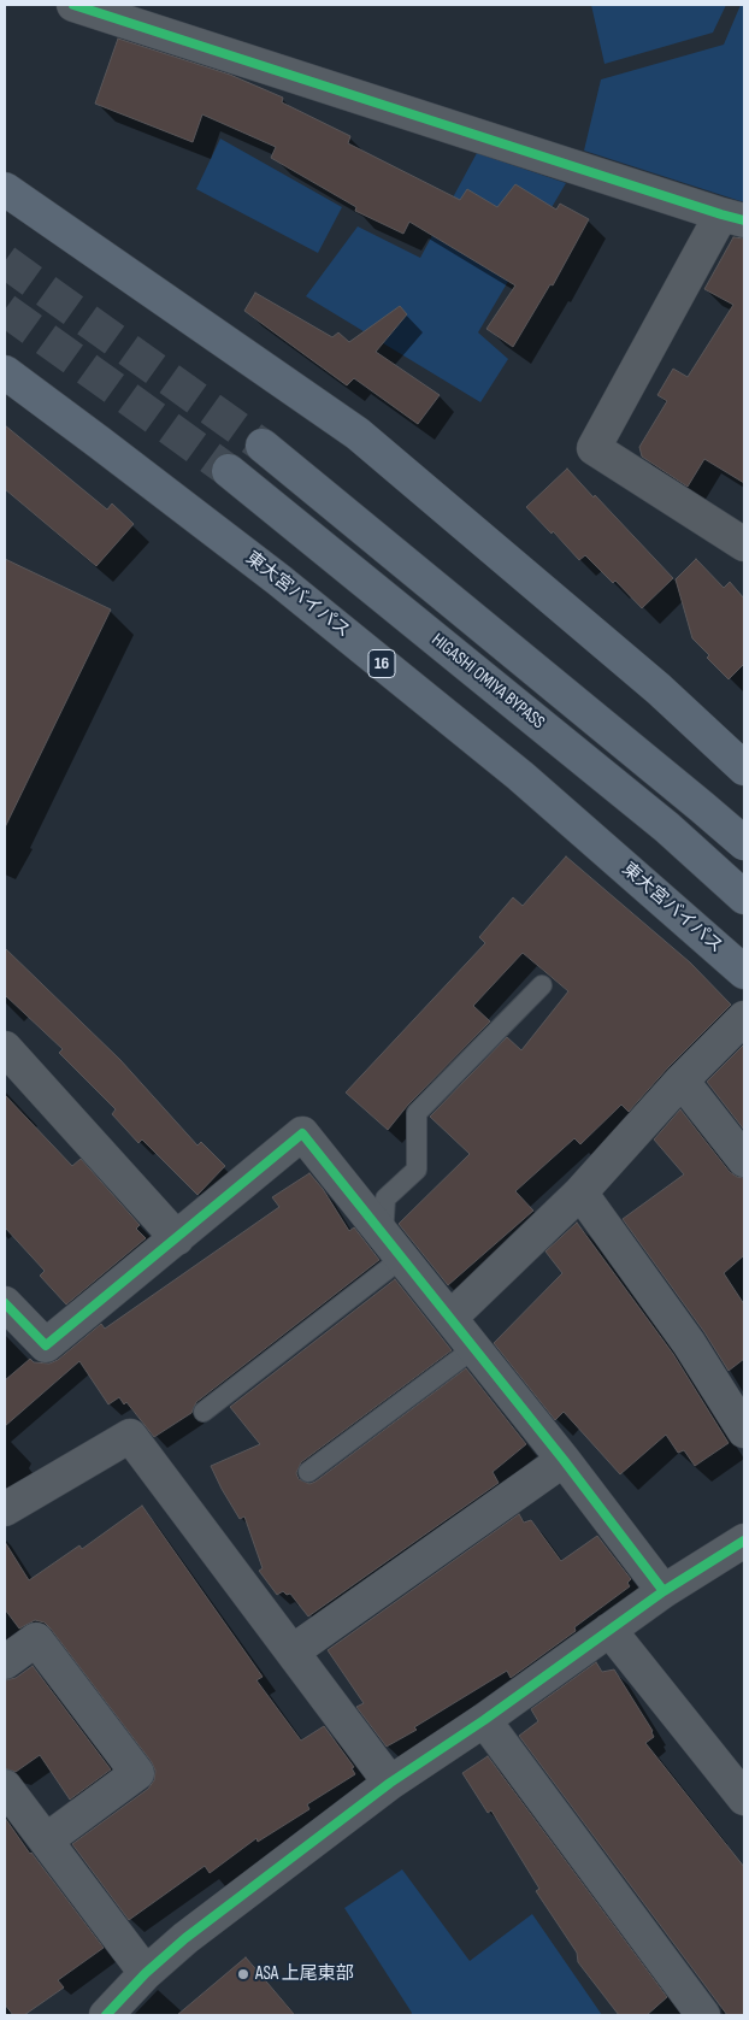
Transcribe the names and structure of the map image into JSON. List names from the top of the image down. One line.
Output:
{"streets":{"highway":["東大宮バイパス","16","HIGASHI OMIYA BYPASS"]},"places":["ASA 上尾東部"]}
